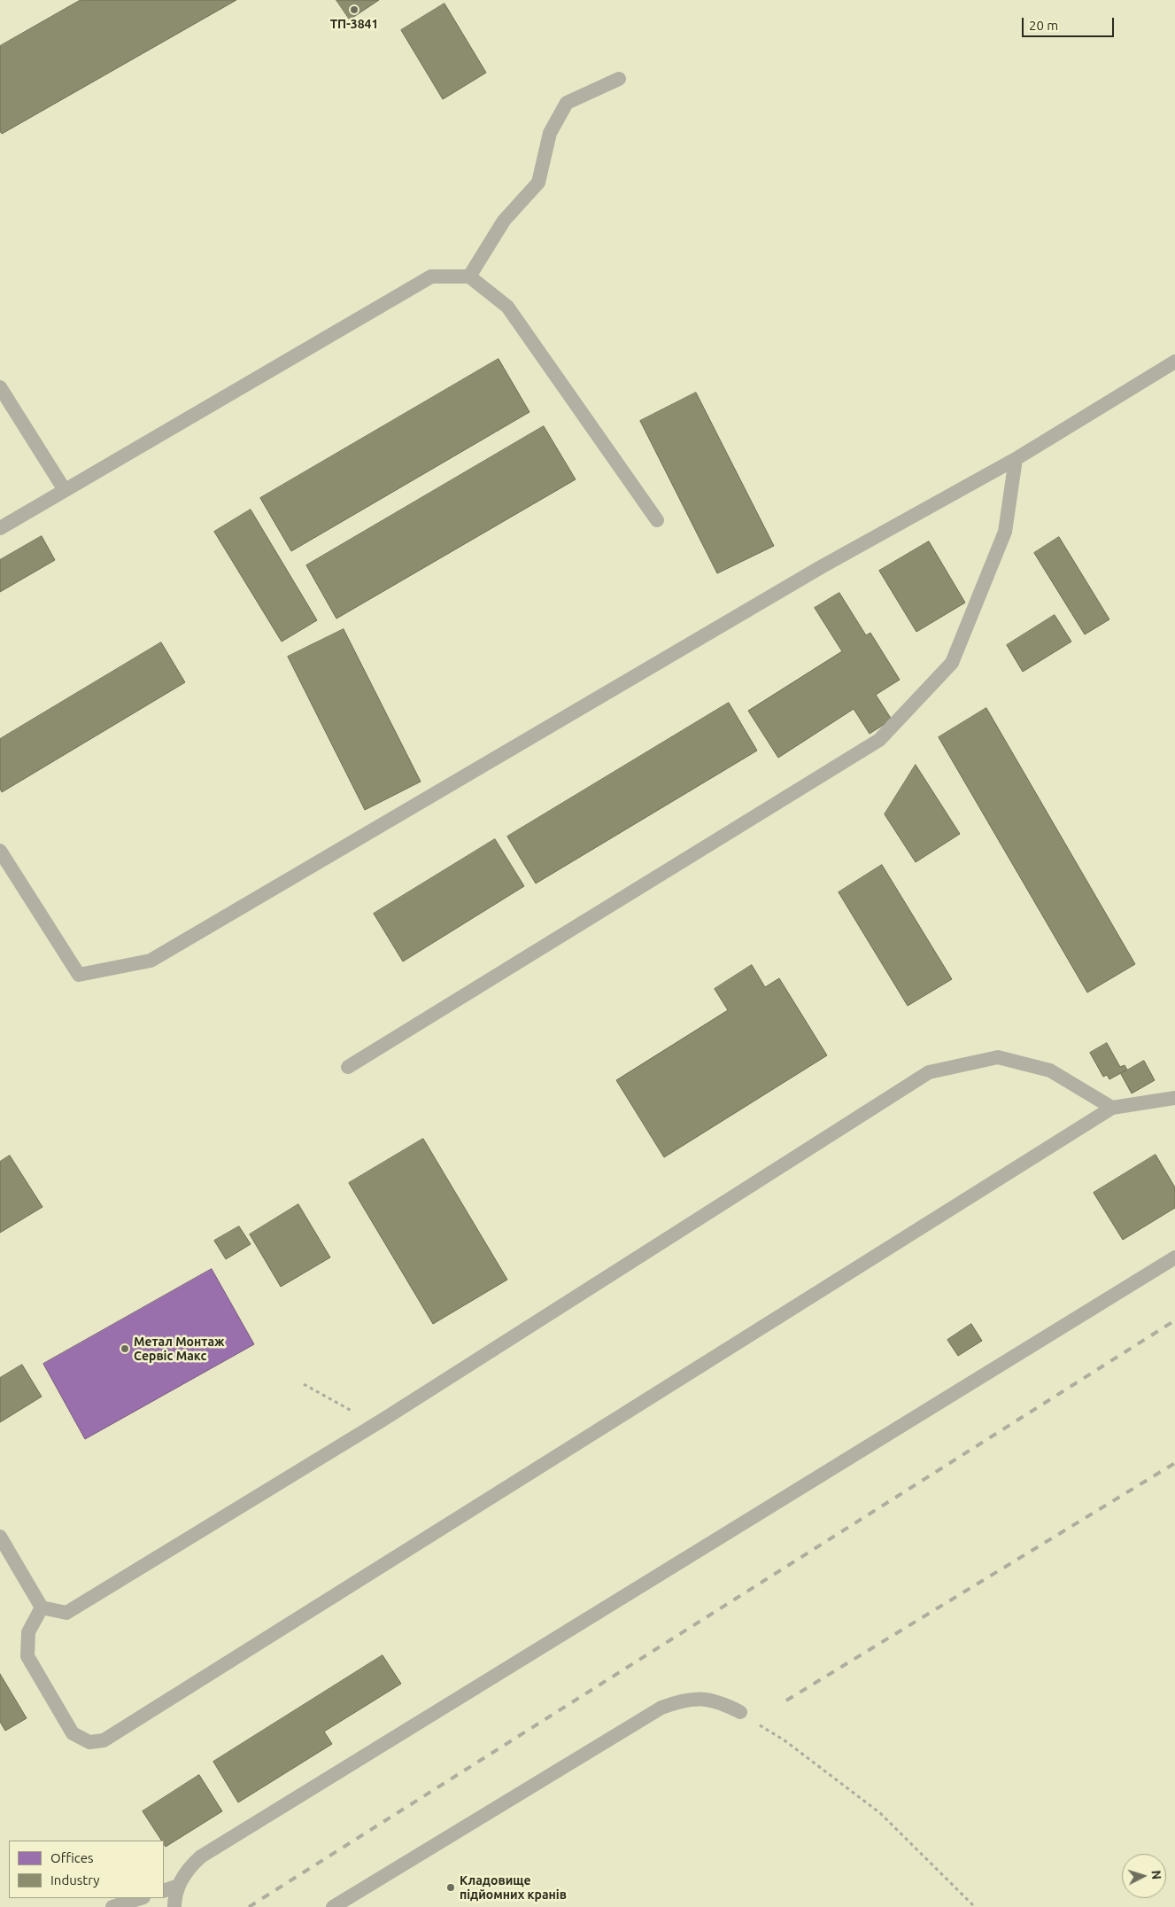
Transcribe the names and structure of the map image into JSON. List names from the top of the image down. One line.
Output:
{"places":["ТП-3841","Метал Монтаж Сервіс Макс","Кладовище підйомних кранів"],"legend":["Offices","Industry"],"scale_bar":"20 m","north":"right"}
